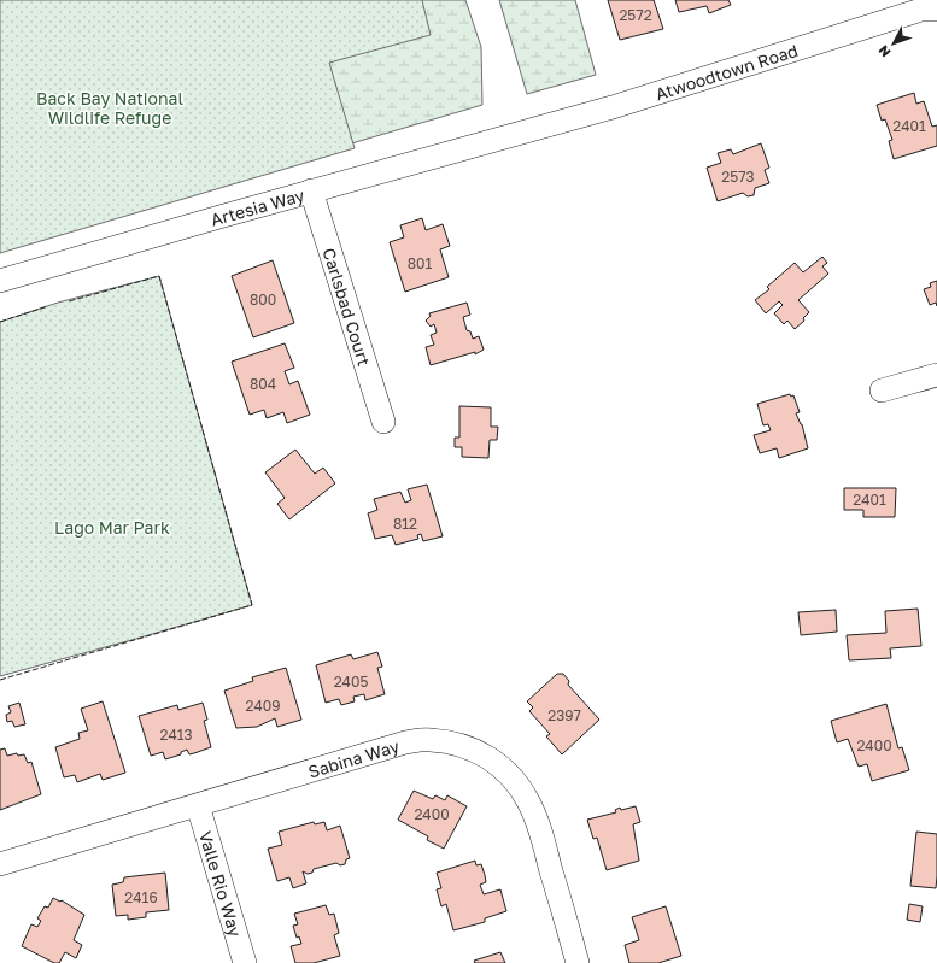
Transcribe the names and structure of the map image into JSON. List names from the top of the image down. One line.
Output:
{"streets":{"street":["Atwoodtown Road","Artesia Way","Carlsbad Court","Sabina Way","Valle Rio Way"]},"crossings":[["Atwoodtown Road","Artesia Way"],["Artesia Way","Carlsbad Court"],["Sabina Way","Valle Rio Way"]],"parks":["Back Bay National Wildlife Refuge","Lago Mar Park"],"house_numbers":["2572","2401","2573","801","800","804","2401","812","2405","2409","2397","2413","2400","2400","2416"],"north":"bottom left"}
